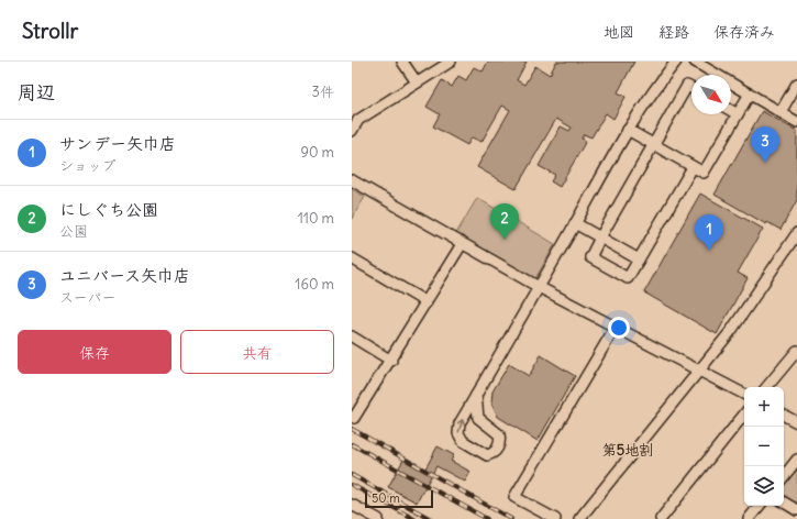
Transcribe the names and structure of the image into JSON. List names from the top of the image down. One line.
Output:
{"districts":["第5地割"],"scale_bar":"50 m","north":"bottom right","page":{"header":"Strollr","nav":["地図","経路","保存済み"],"heading":["周辺","3件"],"list":[{"mark":"1","name":"サンデー矢巾店","note":"ショップ","value":"90 m"},{"mark":"2","name":"にしぐち公園","note":"公園","value":"110 m"},{"mark":"3","name":"ユニバース矢巾店","note":"スーパー","value":"160 m"}],"pins":["3","2","1"],"buttons":["保存","共有"],"map_buttons":["+","−"],"scale":"50 m"}}
